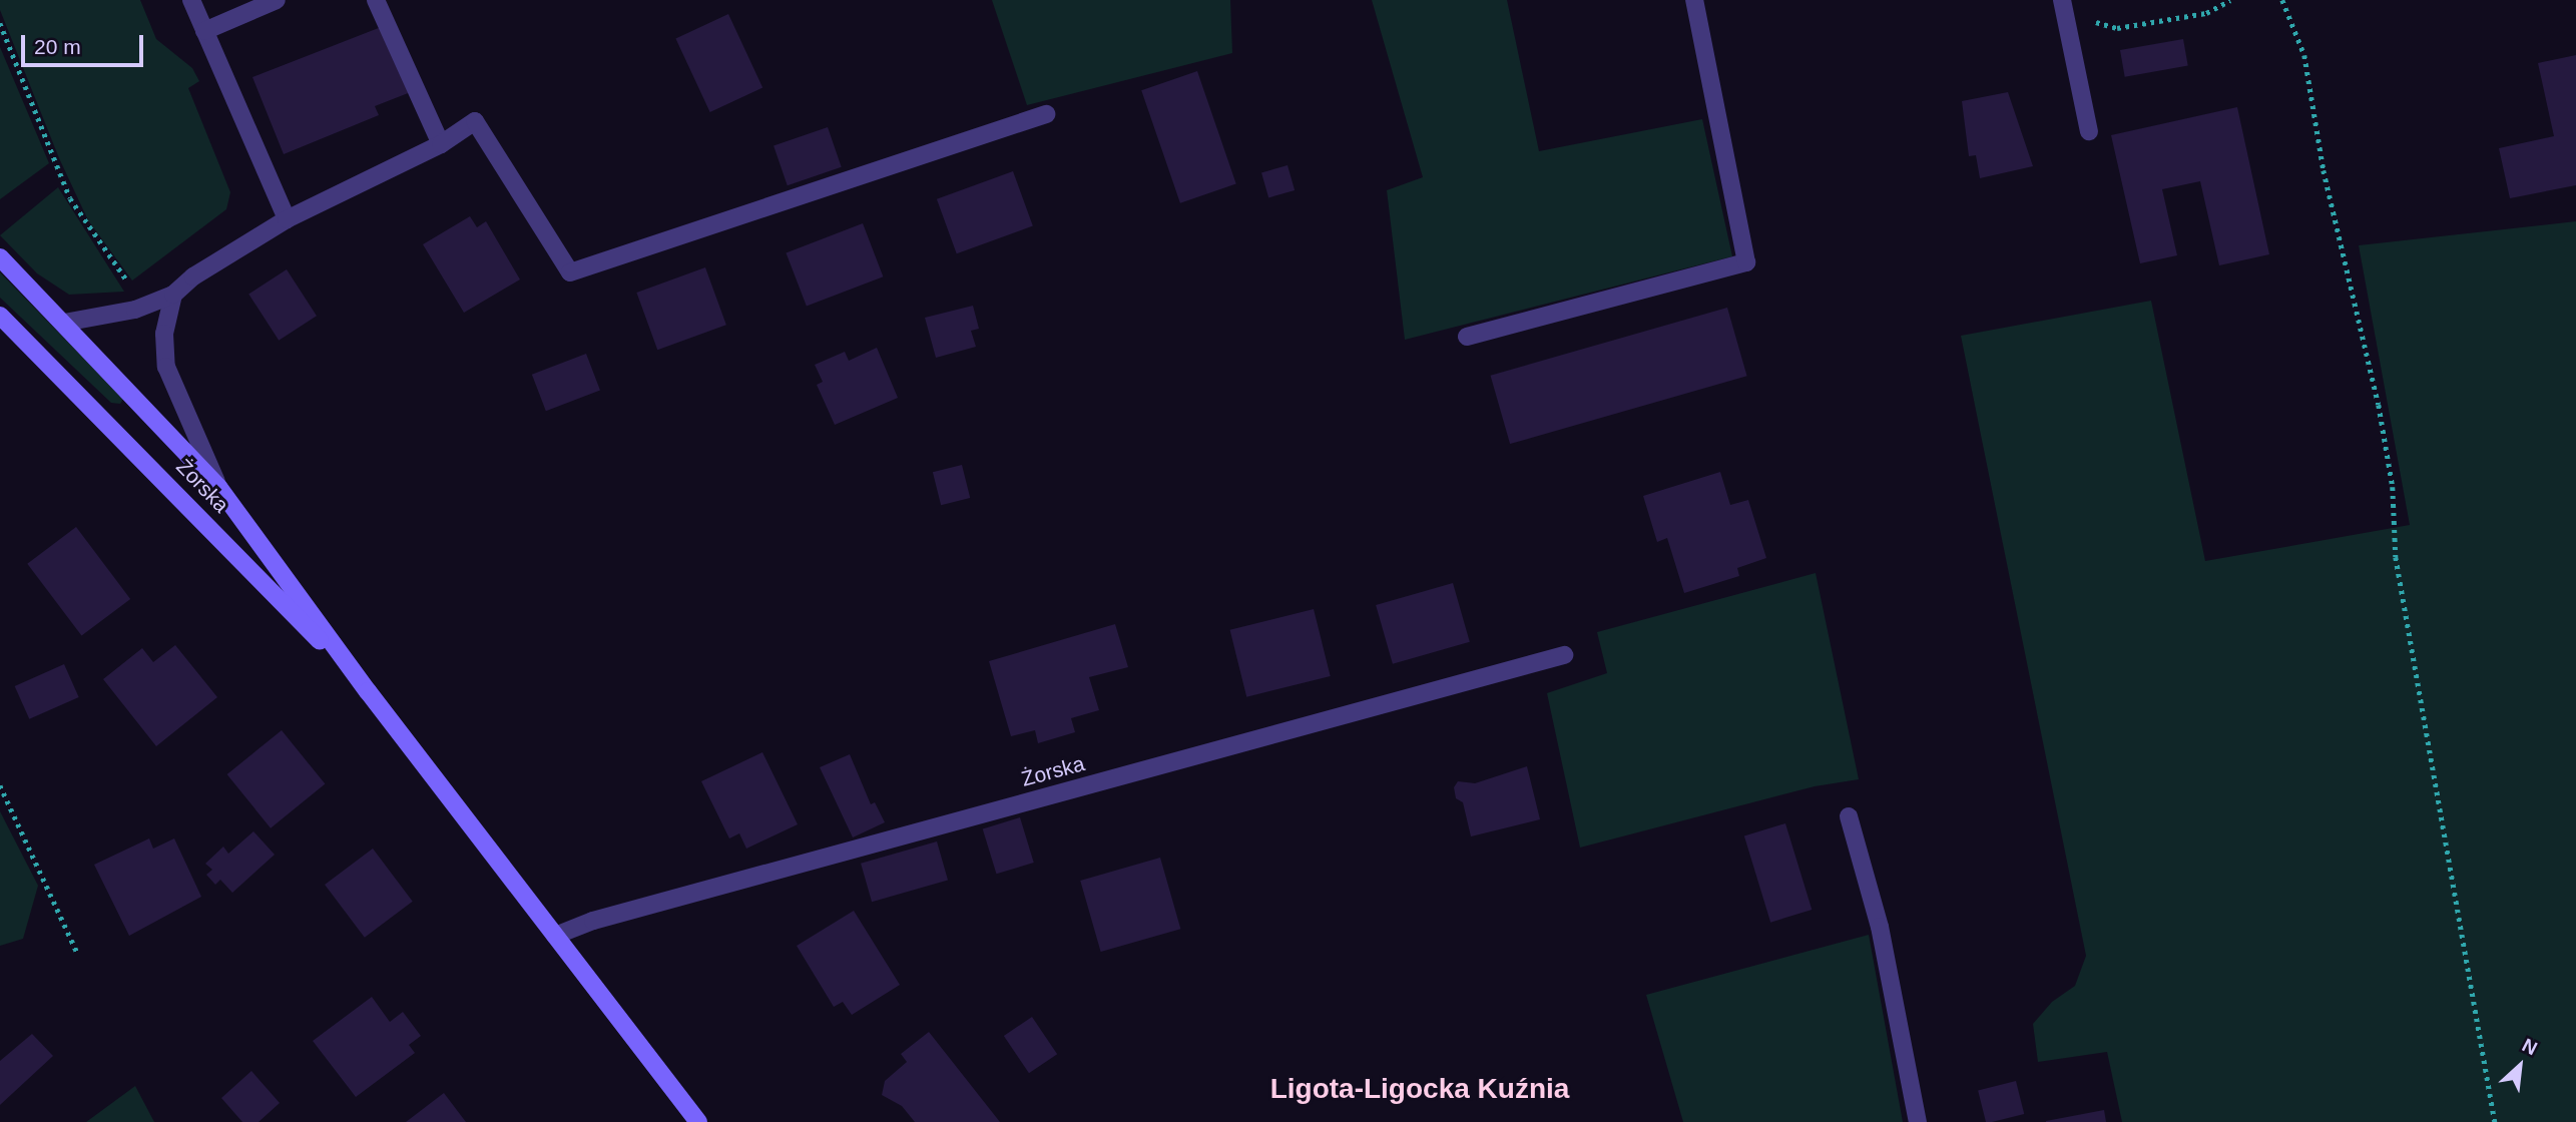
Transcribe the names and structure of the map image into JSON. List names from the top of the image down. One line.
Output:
{"streets":{"main road":["Żorska"]},"districts":["Ligota-Ligocka Kuźnia"],"scale_bar":"20 m","north":"top right"}
